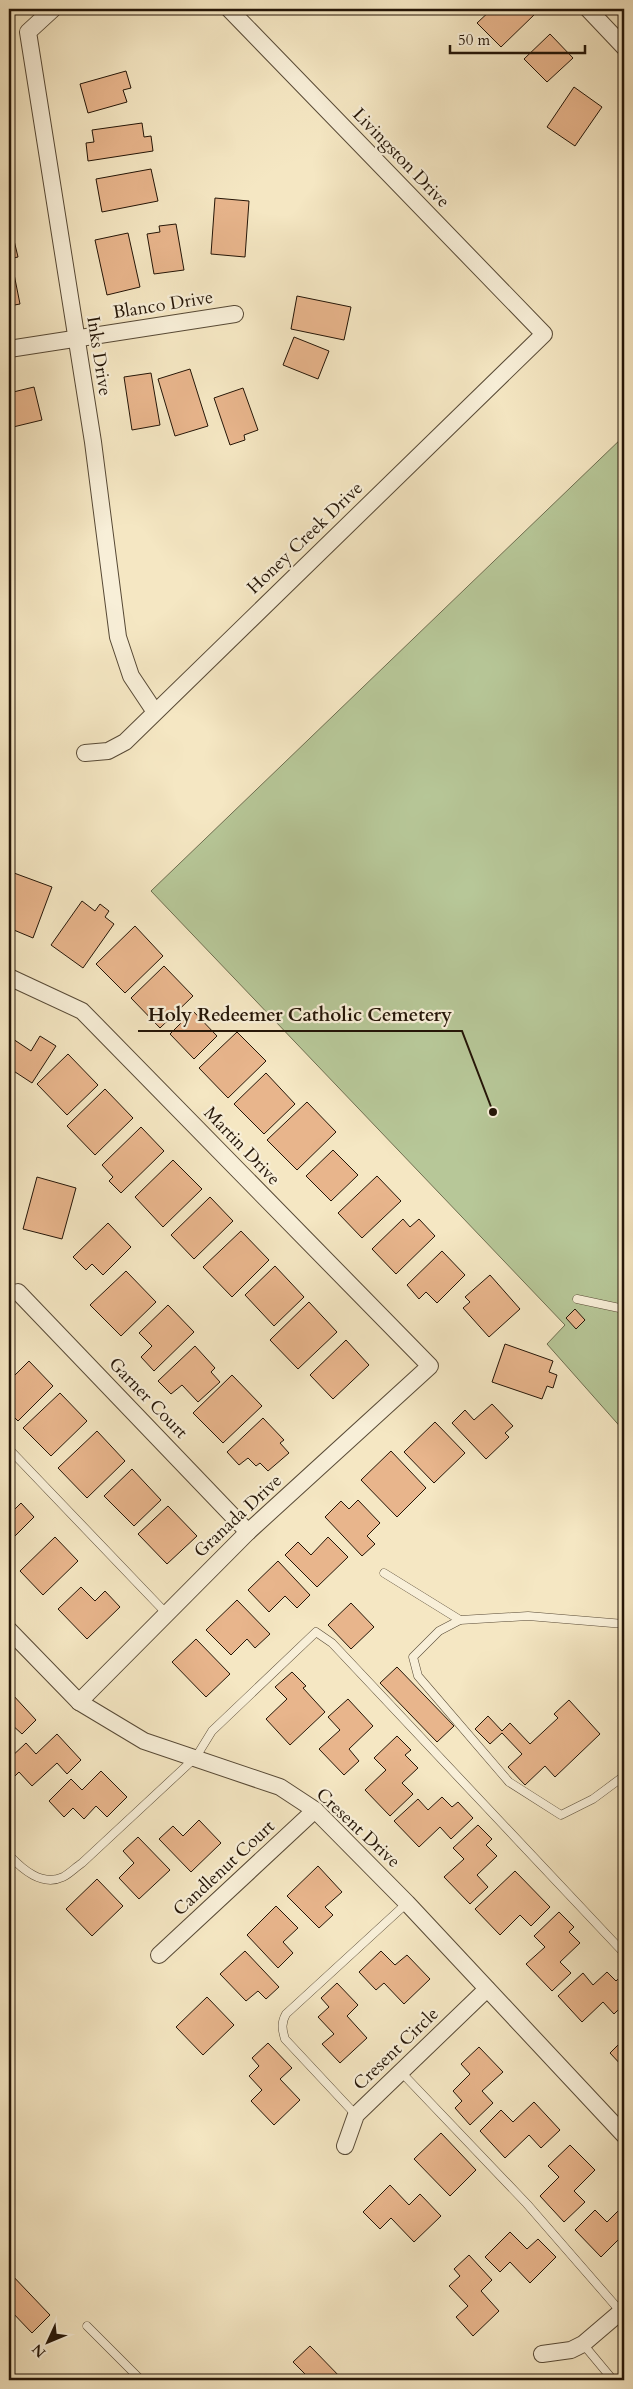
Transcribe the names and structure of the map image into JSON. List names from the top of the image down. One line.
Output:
{"streets":{"street":["Livingston Drive","Blanco Drive","Inks Drive","Honey Creek Drive","Martin Drive","Garner Court","Granada Drive","Cresent Drive","Candlenut Court","Cresent Circle"]},"crossings":[["Livingston Drive","Honey Creek Drive"],["Blanco Drive","Inks Drive"],["Inks Drive","Honey Creek Drive"],["Martin Drive","Granada Drive"],["Garner Court","Granada Drive"],["Granada Drive","Cresent Drive"],["Cresent Drive","Candlenut Court"],["Cresent Drive","Cresent Circle"]],"places":["Holy Redeemer Catholic Cemetery"],"scale_bar":"50 m","north":"bottom left"}
